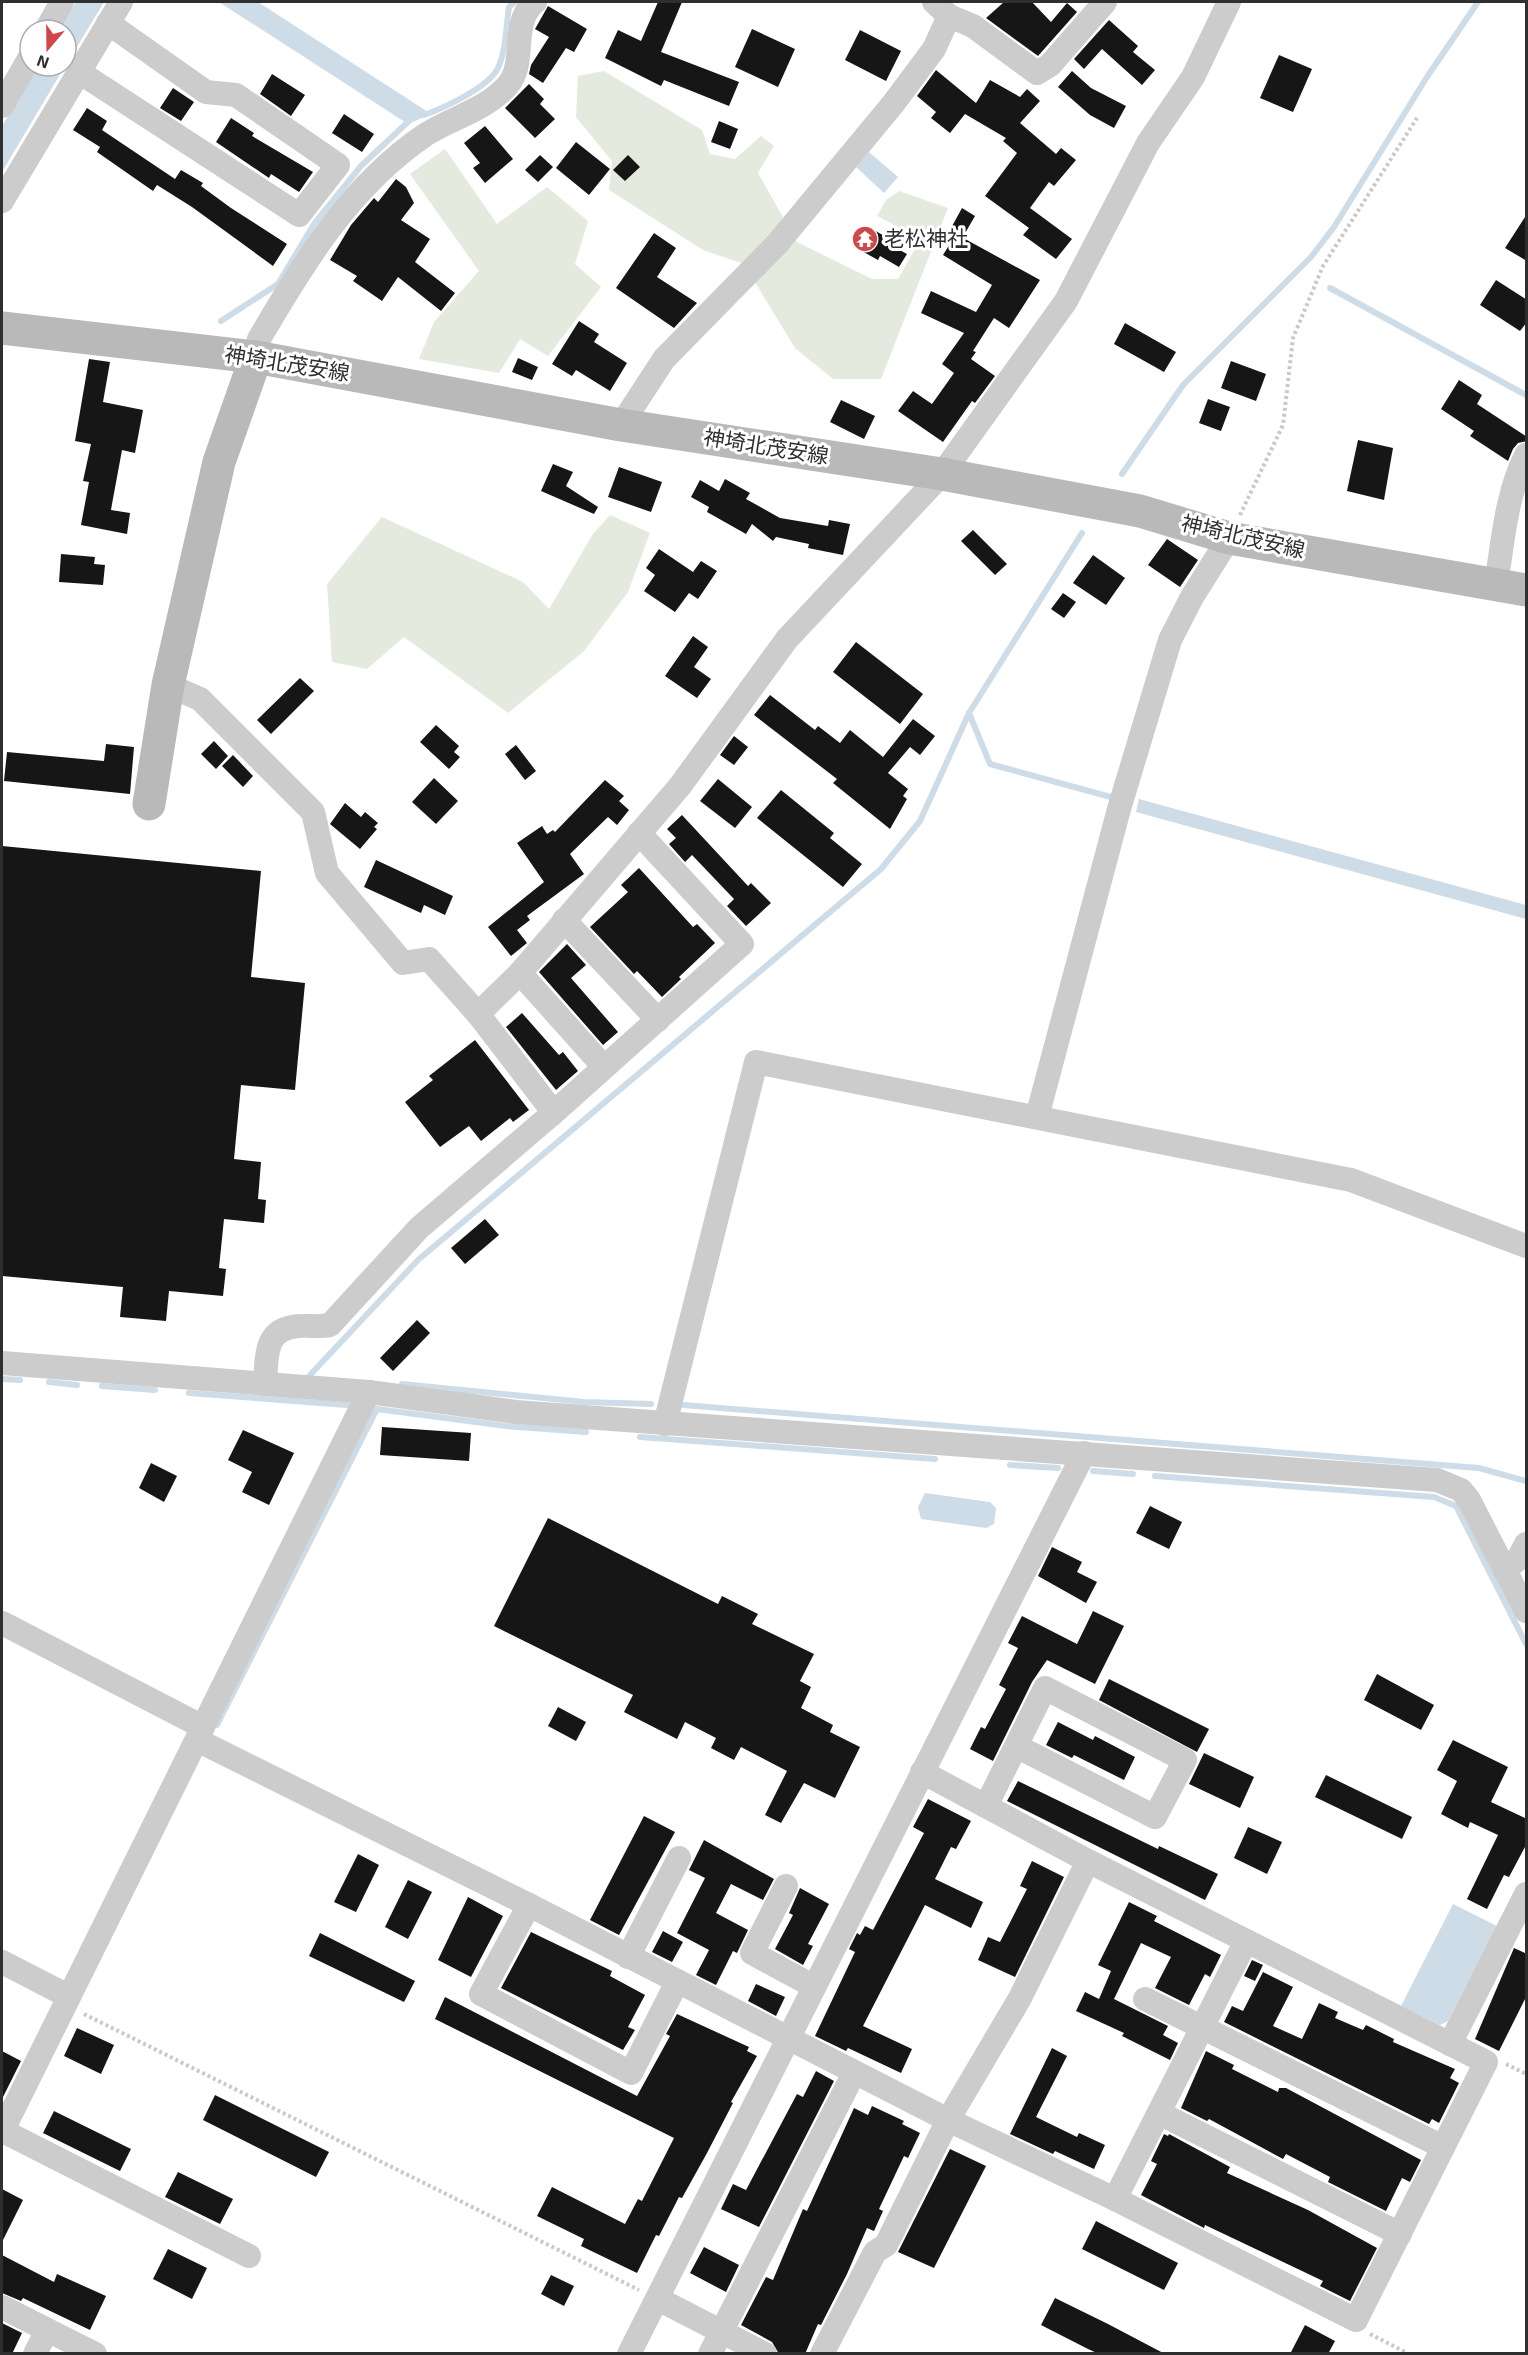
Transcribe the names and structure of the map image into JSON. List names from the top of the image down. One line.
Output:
{"streets":{"main road":["神埼北茂安線"]},"places":{"temple":["老松神社"]},"north":"bottom"}
